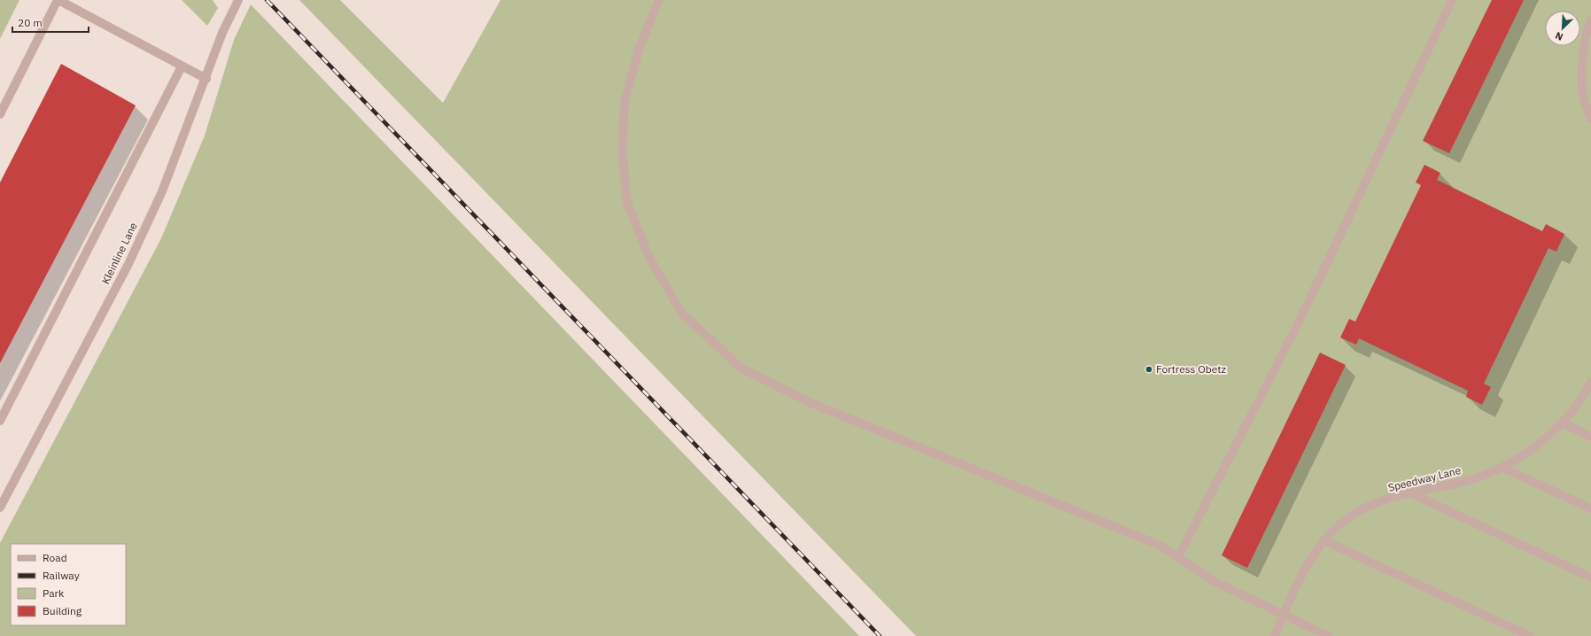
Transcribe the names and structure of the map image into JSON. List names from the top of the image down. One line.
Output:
{"streets":{"street":["Kleinline Lane","Speedway Lane"]},"places":["Fortress Obetz"],"legend":["Road","Railway","Park","Building"],"scale_bar":"20 m","north":"bottom left"}
